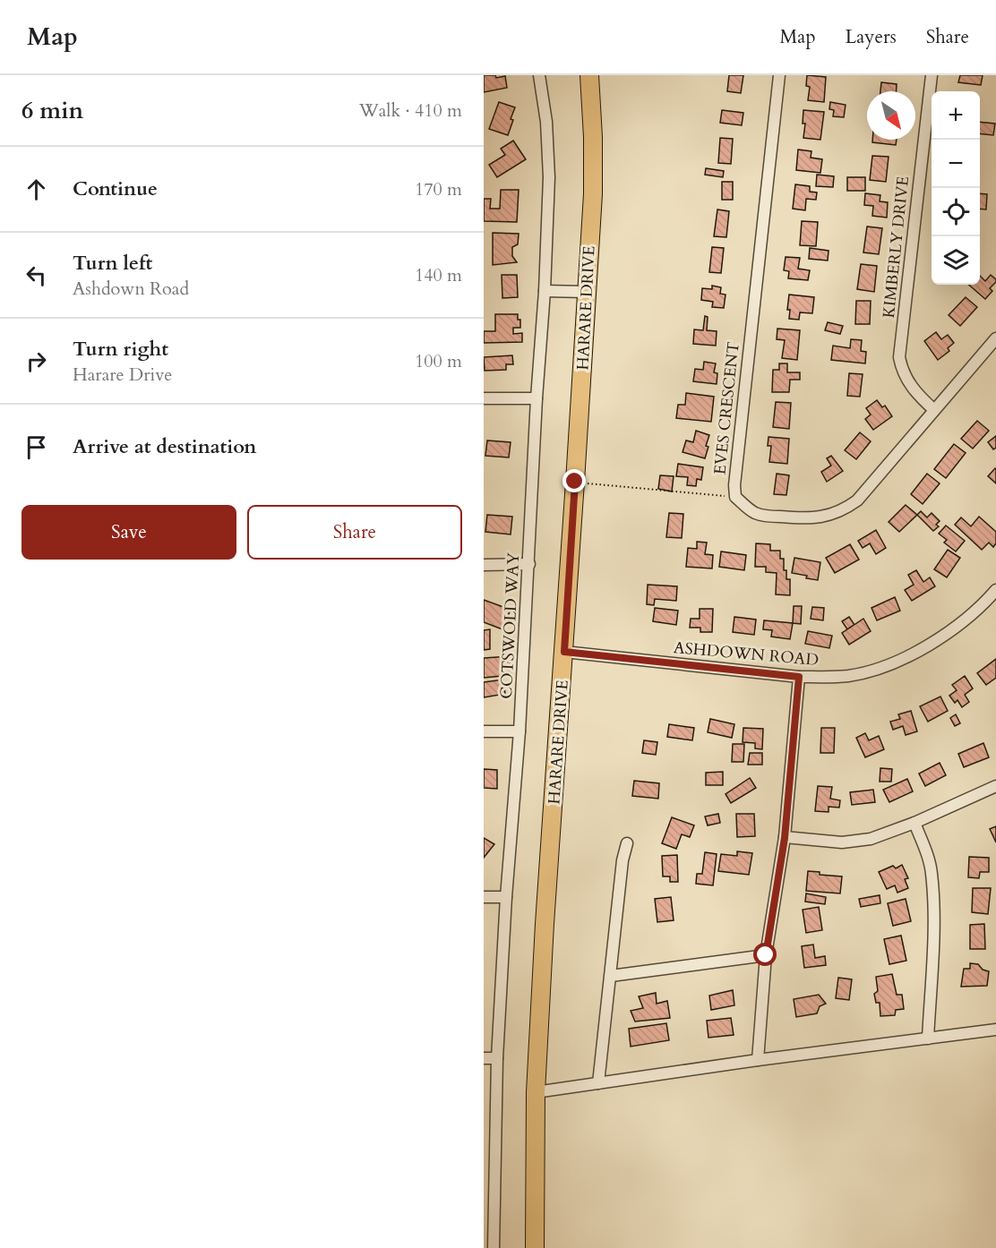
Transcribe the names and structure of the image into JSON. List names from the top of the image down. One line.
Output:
{"streets":{"main road":["HARARE DRIVE"],"street":["KIMBERLY DRIVE","EVES CRESCENT","COTSWOLD WAY","ASHDOWN ROAD"]},"crossings":[["KIMBERLY DRIVE","EVES CRESCENT"],["HARARE DRIVE","ASHDOWN ROAD"]],"north":"bottom right","page":{"header":"Map","nav":["Map","Layers","Share"],"heading":["6 min","Walk · 410 m"],"map_buttons":["+","−"],"list":[["Continue","170 m"],["Turn left","Ashdown Road","140 m"],["Turn right","Harare Drive","100 m"],"Arrive at destination"],"buttons":["Save","Share"]}}
